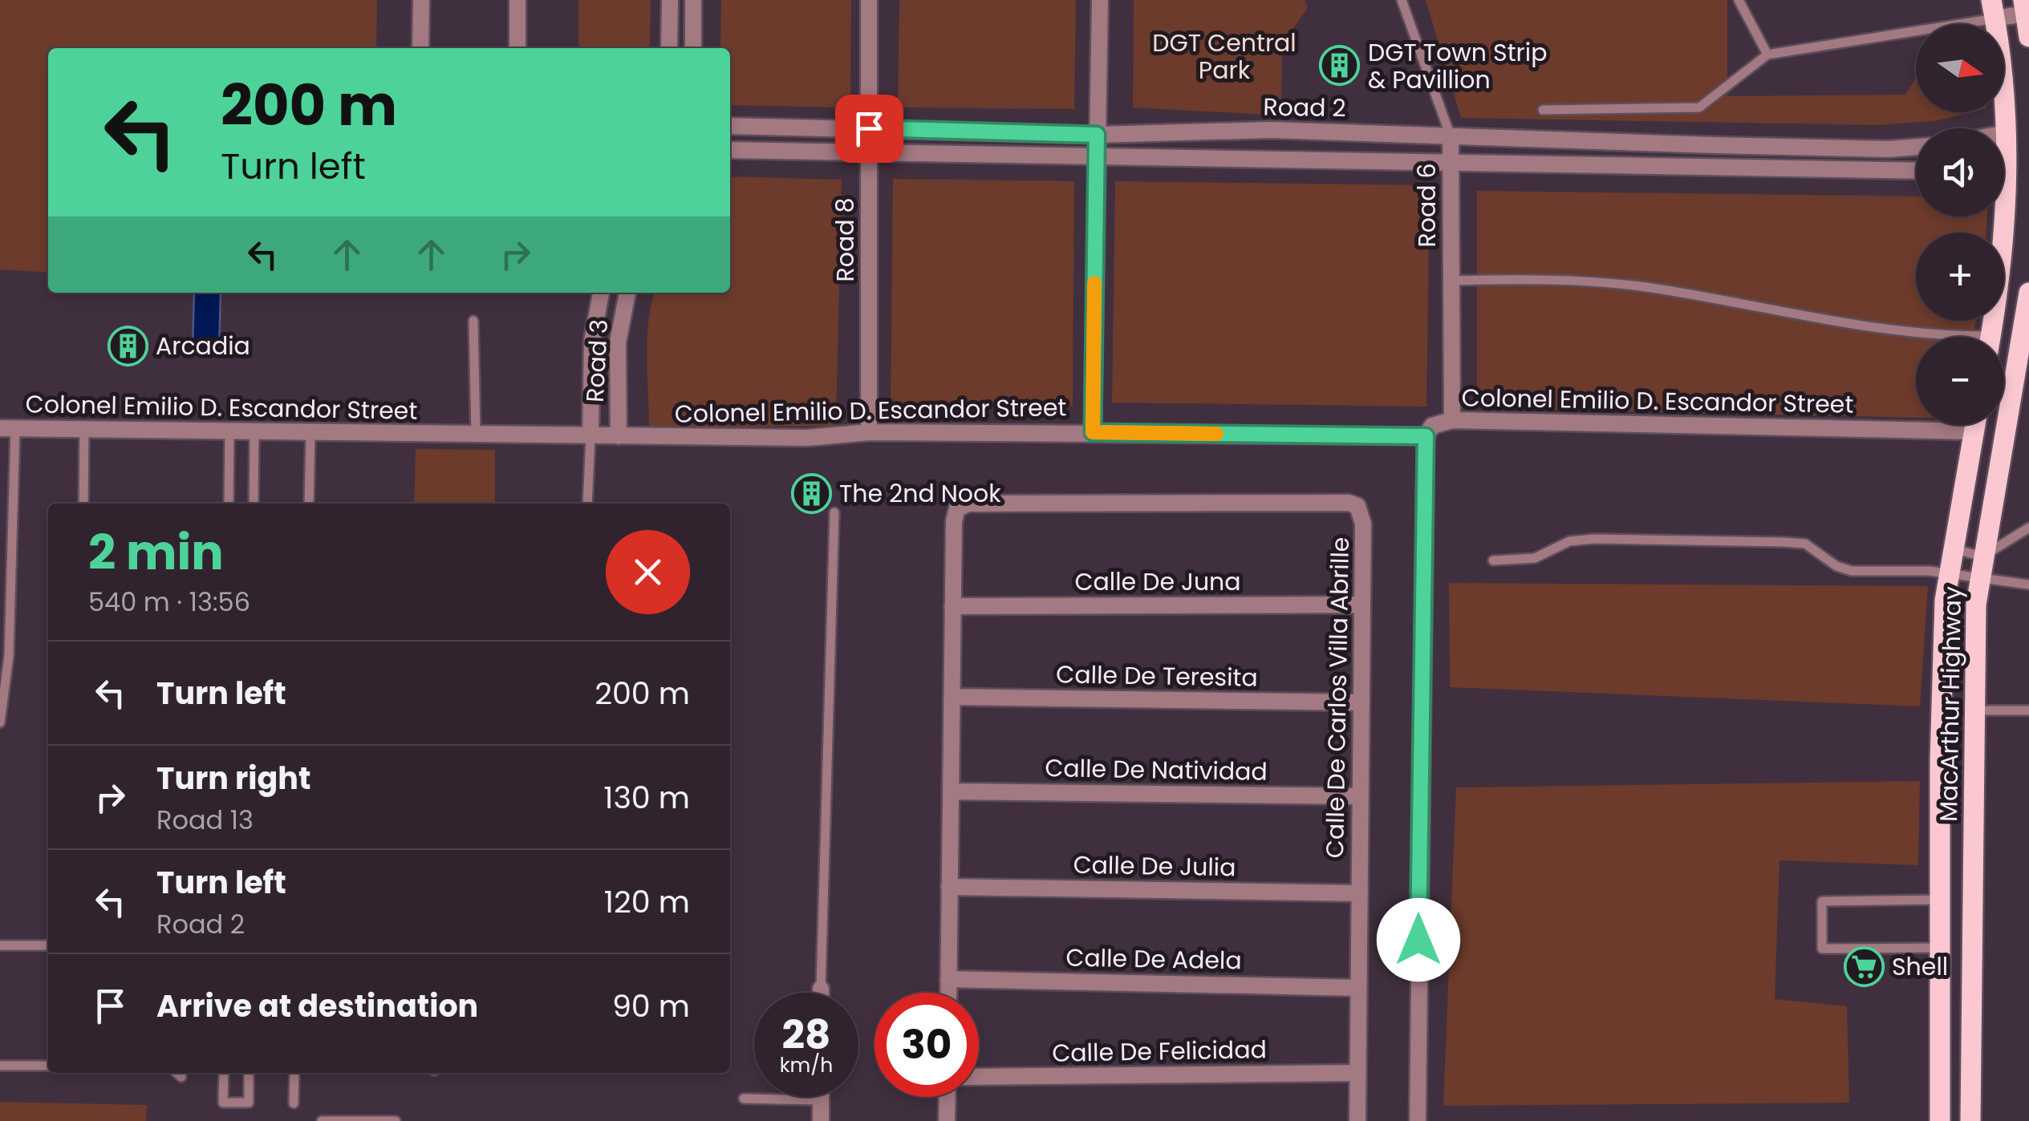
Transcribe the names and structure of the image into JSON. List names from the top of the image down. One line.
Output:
{"streets":{"main road":["MacArthur Highway"],"street":["Road 2","Road 6","Road 8","Road 3","Colonel Emilio D. Escandor Street","Calle De Juna","Calle De Teresita","Calle De Carlos Villa Abrille","Calle De Natividad","Calle De Julia","Calle De Adela","Calle De Felicidad"]},"crossings":[["Road 2","Road 6"],["Road 2","Road 8"],["Road 6","Colonel Emilio D. Escandor Street"],["Road 8","Colonel Emilio D. Escandor Street"],["Road 3","Colonel Emilio D. Escandor Street"],["Colonel Emilio D. Escandor Street","MacArthur Highway"],["Calle De Juna","Calle De Carlos Villa Abrille"],["Calle De Teresita","Calle De Carlos Villa Abrille"],["Calle De Carlos Villa Abrille","Calle De Natividad"],["Calle De Carlos Villa Abrille","Calle De Julia"],["Calle De Carlos Villa Abrille","Calle De Adela"],["Calle De Carlos Villa Abrille","Calle De Felicidad"]],"parks":["DGT Central Park"],"places":{"building":["DGT Town Strip & Pavillion","Arcadia","The 2nd Nook"],"supermarket":["Shell"]},"north":"right","page":{"map_buttons":["+","−"],"turn":["200 m","Turn left"],"heading":["2 min","540 m · 13:56"],"list":[{"name":"Turn left","value":"200 m"},{"name":"Turn right","note":"Road 13","value":"130 m"},{"name":"Turn left","note":"Road 2","value":"120 m"},{"name":"Arrive at destination","value":"90 m"}],"speed":"28 km/h","limit":"30"}}
